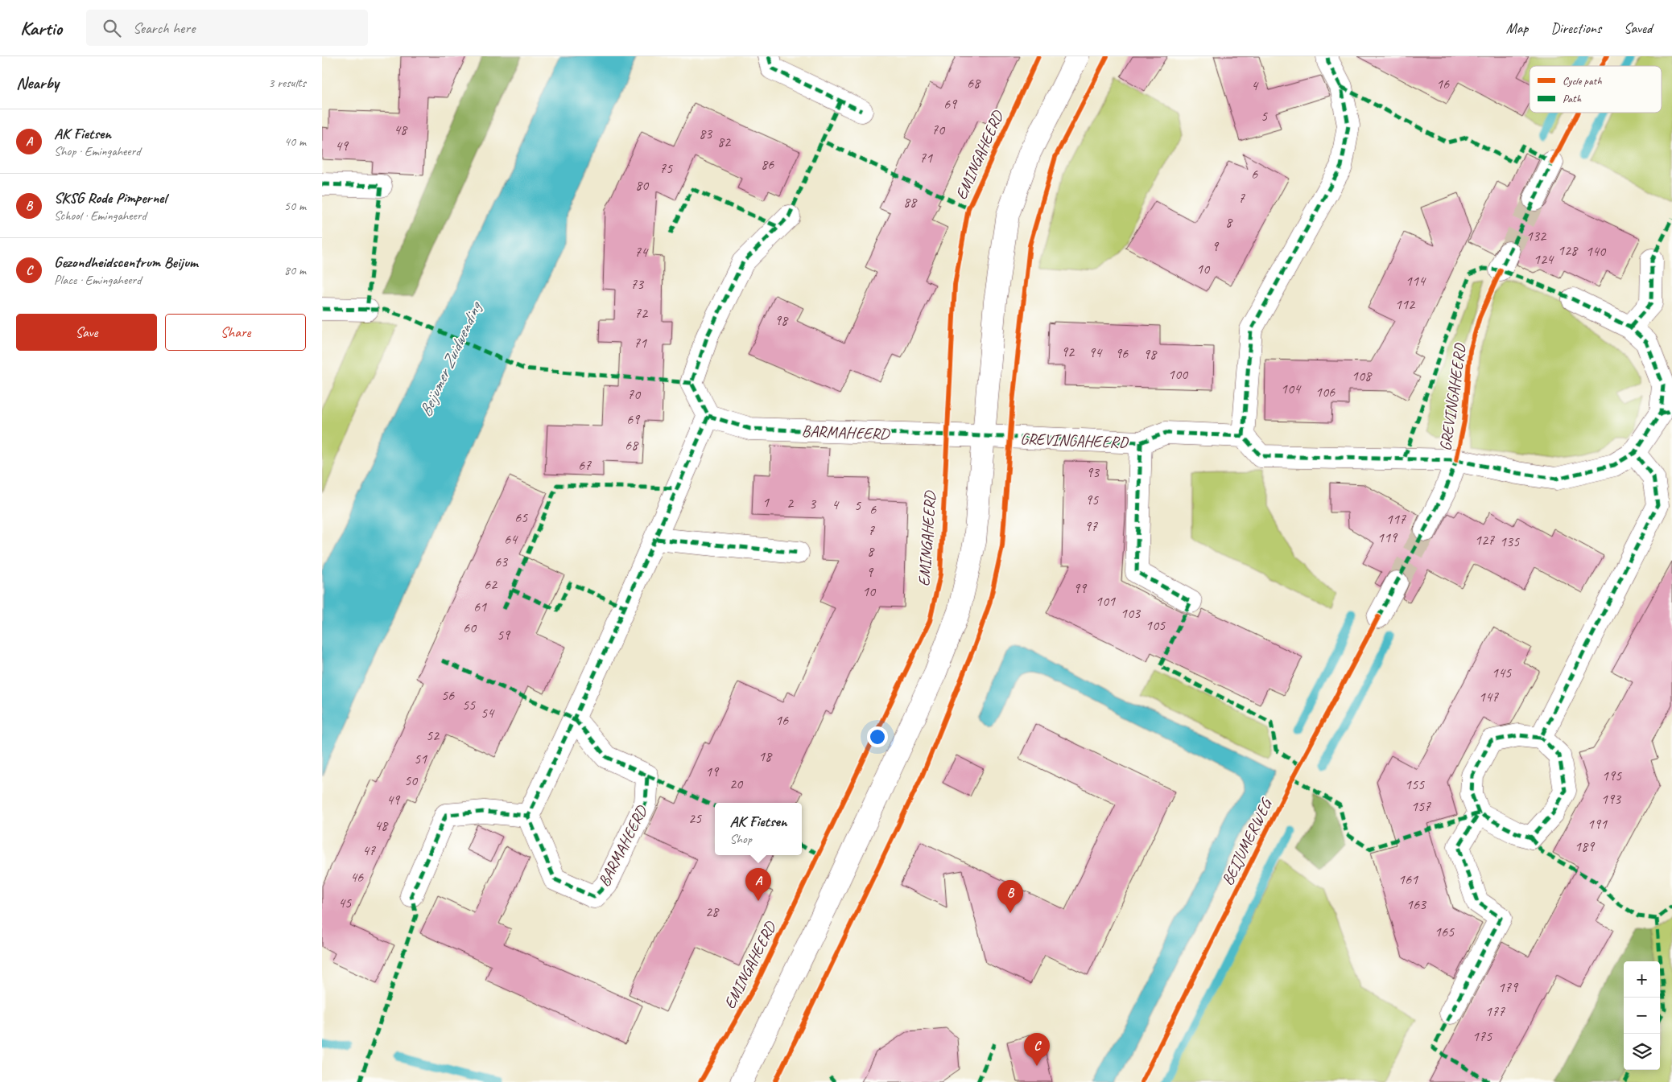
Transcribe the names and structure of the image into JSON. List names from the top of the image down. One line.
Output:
{"streets":{"street":["GREVINGAHEERD","BARMAHEERD"],"cycle path":["EMINGAHEERD","BEIJUMERWEG"]},"crossings":[["GREVINGAHEERD","BARMAHEERD"]],"water":["Beijumer Zuidwending"],"house_numbers":["68","16","4","69","5","48","70","83","82","49","71","86","75","6","80","7","88","8","132","9","128","140","74","124","10","114","73","112","72","98","71","92","94","96","98","100","108","104","106","70","69","68","67","93","95","1","2","3","4","5","6","65","117","97","7","119","64","127","135","8","63","9","62","99","10","101","61","103","105","60","59","145","56","147","55","54","16","52","18","51","19","195","50","20","155","193","49","157","25","191","48","189","47","46","161","45","163","28","165","179","177","175"],"legend":["Cycle path","Path"],"page":{"header":"Kartio","search":"Search here","nav":["Map","Directions","Saved"],"heading":["Nearby","3 results"],"list":[{"mark":"A","name":"AK Fietsen","note":"Shop · Emingaheerd","value":"40 m"},{"mark":"B","name":"SKSG Rode Pimpernel","note":"School · Emingaheerd","value":"50 m"},{"mark":"C","name":"Gezondheidscentrum Beijum","note":"Place · Emingaheerd","value":"80 m"}],"buttons":["Save","Share"],"popup":["AK Fietsen","Shop"],"pins":["A","B","C"],"map_buttons":["+","−"]}}
